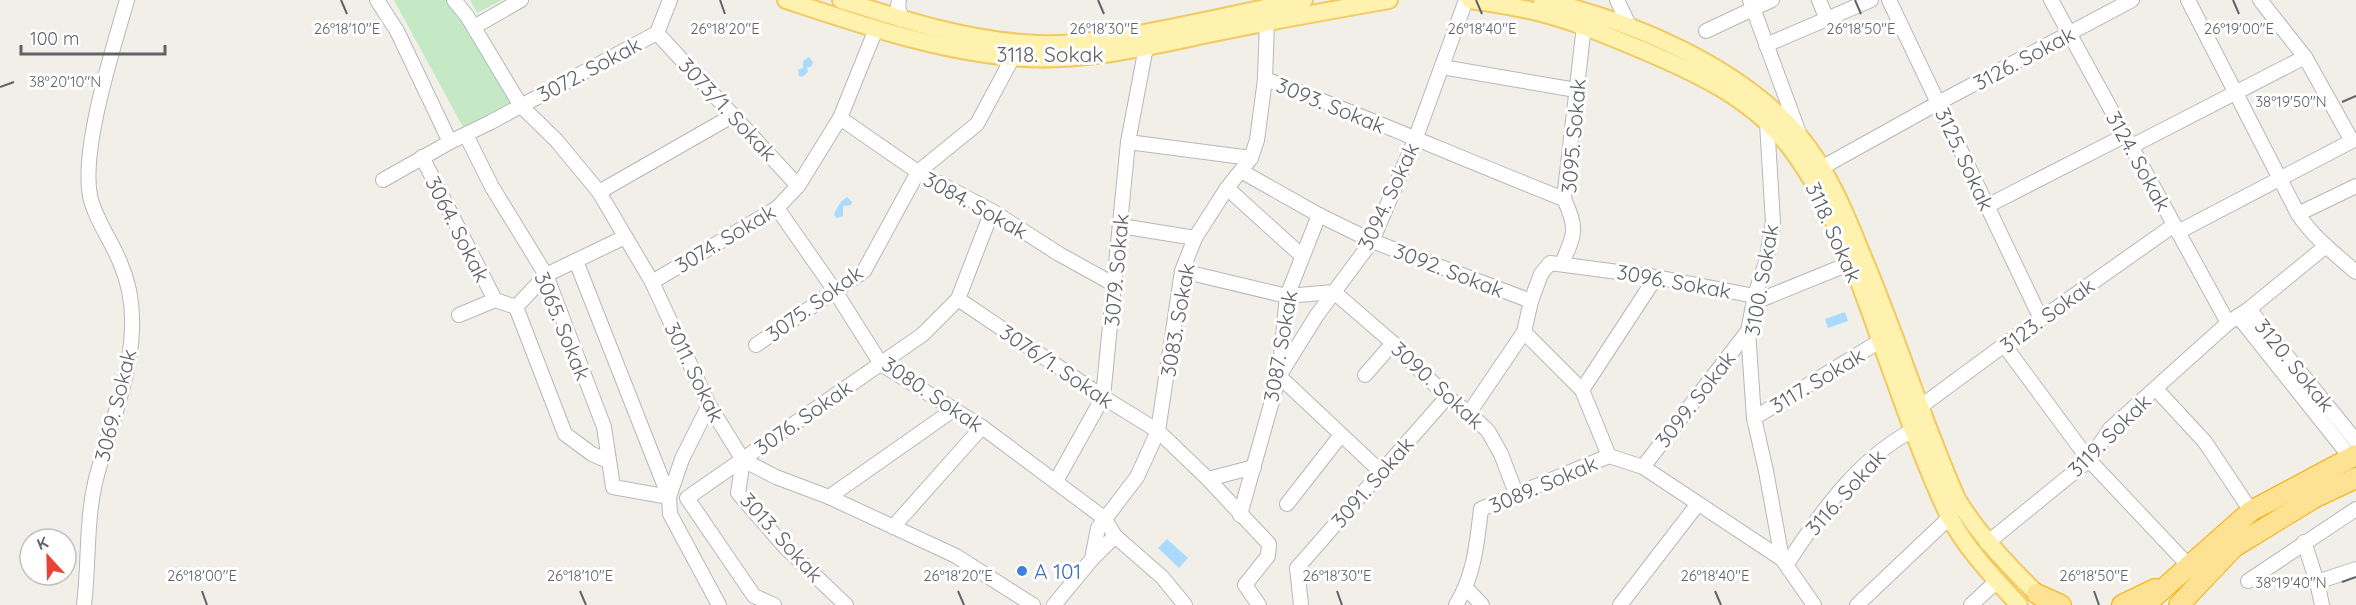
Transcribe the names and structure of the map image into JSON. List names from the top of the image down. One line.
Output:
{"streets":{"main road":["3118. Sokak"],"street":["3126. Sokak","3072. Sokak","3093. Sokak","3073/1. Sokak","3095. Sokak","3125. Sokak","3124. Sokak","3094. Sokak","3084. Sokak","3064. Sokak","3074. Sokak","3079. Sokak","3092. Sokak","3100. Sokak","3096. Sokak","3075. Sokak","3123. Sokak","3083. Sokak","3065. Sokak","3087. Sokak","3076/1. Sokak","3011. Sokak","3117. Sokak","3090. Sokak","3080. Sokak","3099. Sokak","3069. Sokak","3076. Sokak","3119. Sokak","3091. Sokak","3089. Sokak","3116. Sokak","3013. Sokak"]},"crossings":[["3118. Sokak","3126. Sokak"],["3118. Sokak","3095. Sokak"],["3118. Sokak","3094. Sokak"],["3118. Sokak","3074. Sokak"],["3118. Sokak","3079. Sokak"],["3118. Sokak","3100. Sokak"],["3118. Sokak","3096. Sokak"],["3118. Sokak","3075. Sokak"],["3118. Sokak","3123. Sokak"],["3118. Sokak","3083. Sokak"],["3118. Sokak","3117. Sokak"],["3118. Sokak","3119. Sokak"],["3118. Sokak","3116. Sokak"],["3126. Sokak","3125. Sokak"],["3126. Sokak","3124. Sokak"],["3072. Sokak","3073/1. Sokak"],["3072. Sokak","3064. Sokak"],["3072. Sokak","3065. Sokak"],["3072. Sokak","3011. Sokak"],["3093. Sokak","3095. Sokak"],["3093. Sokak","3094. Sokak"],["3093. Sokak","3083. Sokak"],["3073/1. Sokak","3074. Sokak"],["3095. Sokak","3096. Sokak"],["3125. Sokak","3123. Sokak"],["3124. Sokak","3123. Sokak"],["3124. Sokak","3119. Sokak"],["3094. Sokak","3092. Sokak"],["3094. Sokak","3087. Sokak"],["3094. Sokak","3090. Sokak"],["3084. Sokak","3074. Sokak"],["3084. Sokak","3079. Sokak"],["3084. Sokak","3075. Sokak"],["3084. Sokak","3076. Sokak"],["3074. Sokak","3011. Sokak"],["3074. Sokak","3080. Sokak"],["3079. Sokak","3076/1. Sokak"],["3079. Sokak","3080. Sokak"],["3092. Sokak","3083. Sokak"],["3092. Sokak","3087. Sokak"],["3100. Sokak","3096. Sokak"],["3100. Sokak","3117. Sokak"],["3100. Sokak","3099. Sokak"],["3100. Sokak","3089. Sokak"],["3100. Sokak","3116. Sokak"],["3075. Sokak","3080. Sokak"],["3083. Sokak","3076/1. Sokak"],["3083. Sokak","3080. Sokak"],["3087. Sokak","3076/1. Sokak"],["3076/1. Sokak","3076. Sokak"],["3011. Sokak","3076. Sokak"],["3011. Sokak","3013. Sokak"],["3090. Sokak","3091. Sokak"],["3090. Sokak","3089. Sokak"],["3080. Sokak","3076. Sokak"],["3099. Sokak","3089. Sokak"],["3076. Sokak","3013. Sokak"],["3089. Sokak","3116. Sokak"]],"places":["A 101"],"scale_bar":"100 m","north":"top","coordinates":["26°18'10\"E","26°18'20\"E","26°18'30\"E","26°18'40\"E","26°19'00\"E","26°18'50\"E","38°20'10\"N","38°19'50\"N","26°18'00\"E","38°19'40\"N"]}
